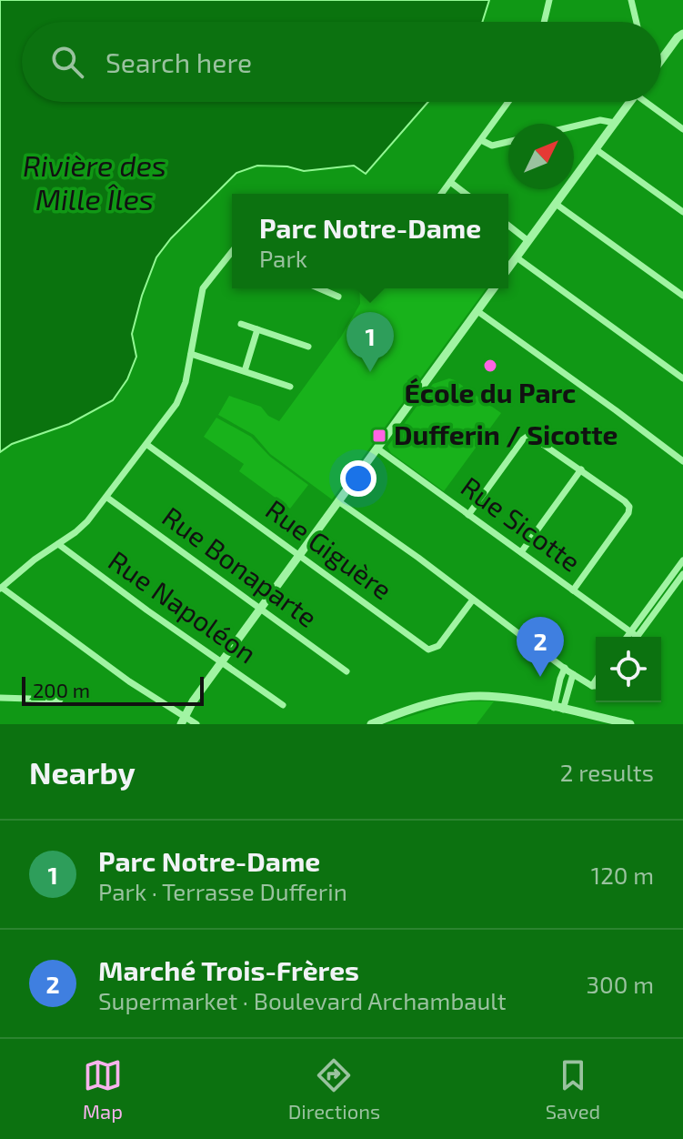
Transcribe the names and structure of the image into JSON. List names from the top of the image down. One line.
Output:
{"streets":{"street":["Rue Sicotte","Rue Giguère","Rue Bonaparte","Rue Napoléon"]},"water":["Rivière des Mille Îles"],"places":{"other":["École du Parc"],"transit":["Dufferin / Sicotte"]},"scale_bar":"200 m","north":"top right","page":{"search":"Search here","popup":["Parc Notre-Dame","Park"],"pins":["1","2"],"scale":"200 m","heading":["Nearby","2 results"],"list":[{"mark":"1","name":"Parc Notre-Dame","note":"Park · Terrasse Dufferin","value":"120 m"},{"mark":"2","name":"Marché Trois-Frères","note":"Supermarket · Boulevard Archambault","value":"300 m"}],"nav":["Map","Directions","Saved"]}}
